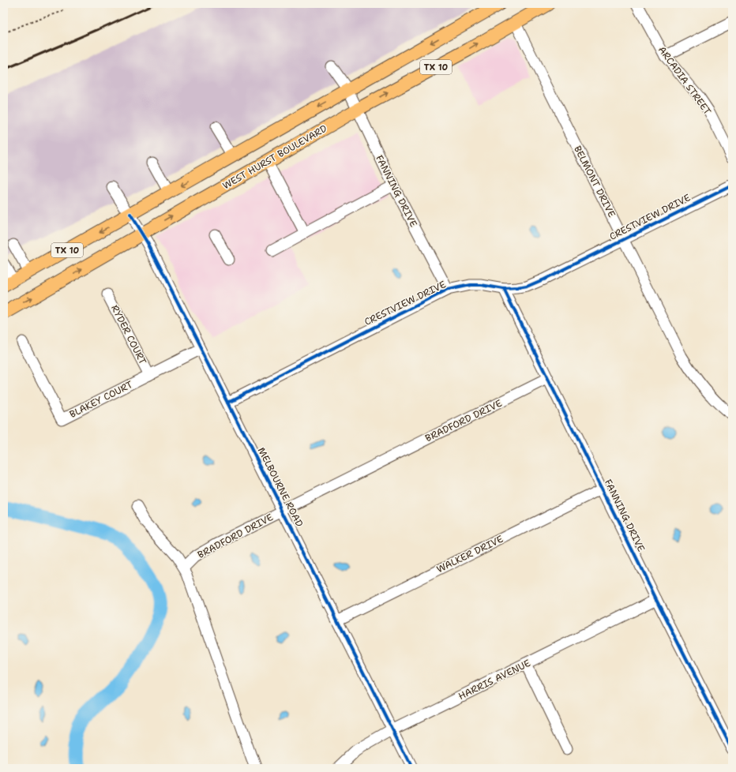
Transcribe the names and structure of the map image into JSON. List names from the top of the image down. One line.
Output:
{"streets":{"main road":["TX 10","WEST HURST BOULEVARD"],"street":["ARCADIA STREET","BELMONT DRIVE","FANNING DRIVE","CRESTVIEW DRIVE","RYDER COURT","BLAKEY COURT","BRADFORD DRIVE","MELBOURNE ROAD","WALKER DRIVE","HARRIS AVENUE"]},"crossings":[["TX 10","FANNING DRIVE"],["TX 10","MELBOURNE ROAD"],["WEST HURST BOULEVARD","BELMONT DRIVE"],["WEST HURST BOULEVARD","FANNING DRIVE"],["WEST HURST BOULEVARD","MELBOURNE ROAD"],["BELMONT DRIVE","CRESTVIEW DRIVE"],["FANNING DRIVE","CRESTVIEW DRIVE"],["FANNING DRIVE","BRADFORD DRIVE"],["FANNING DRIVE","WALKER DRIVE"],["FANNING DRIVE","HARRIS AVENUE"],["CRESTVIEW DRIVE","MELBOURNE ROAD"],["RYDER COURT","BLAKEY COURT"],["BLAKEY COURT","MELBOURNE ROAD"],["BRADFORD DRIVE","MELBOURNE ROAD"],["MELBOURNE ROAD","WALKER DRIVE"],["MELBOURNE ROAD","HARRIS AVENUE"]]}
